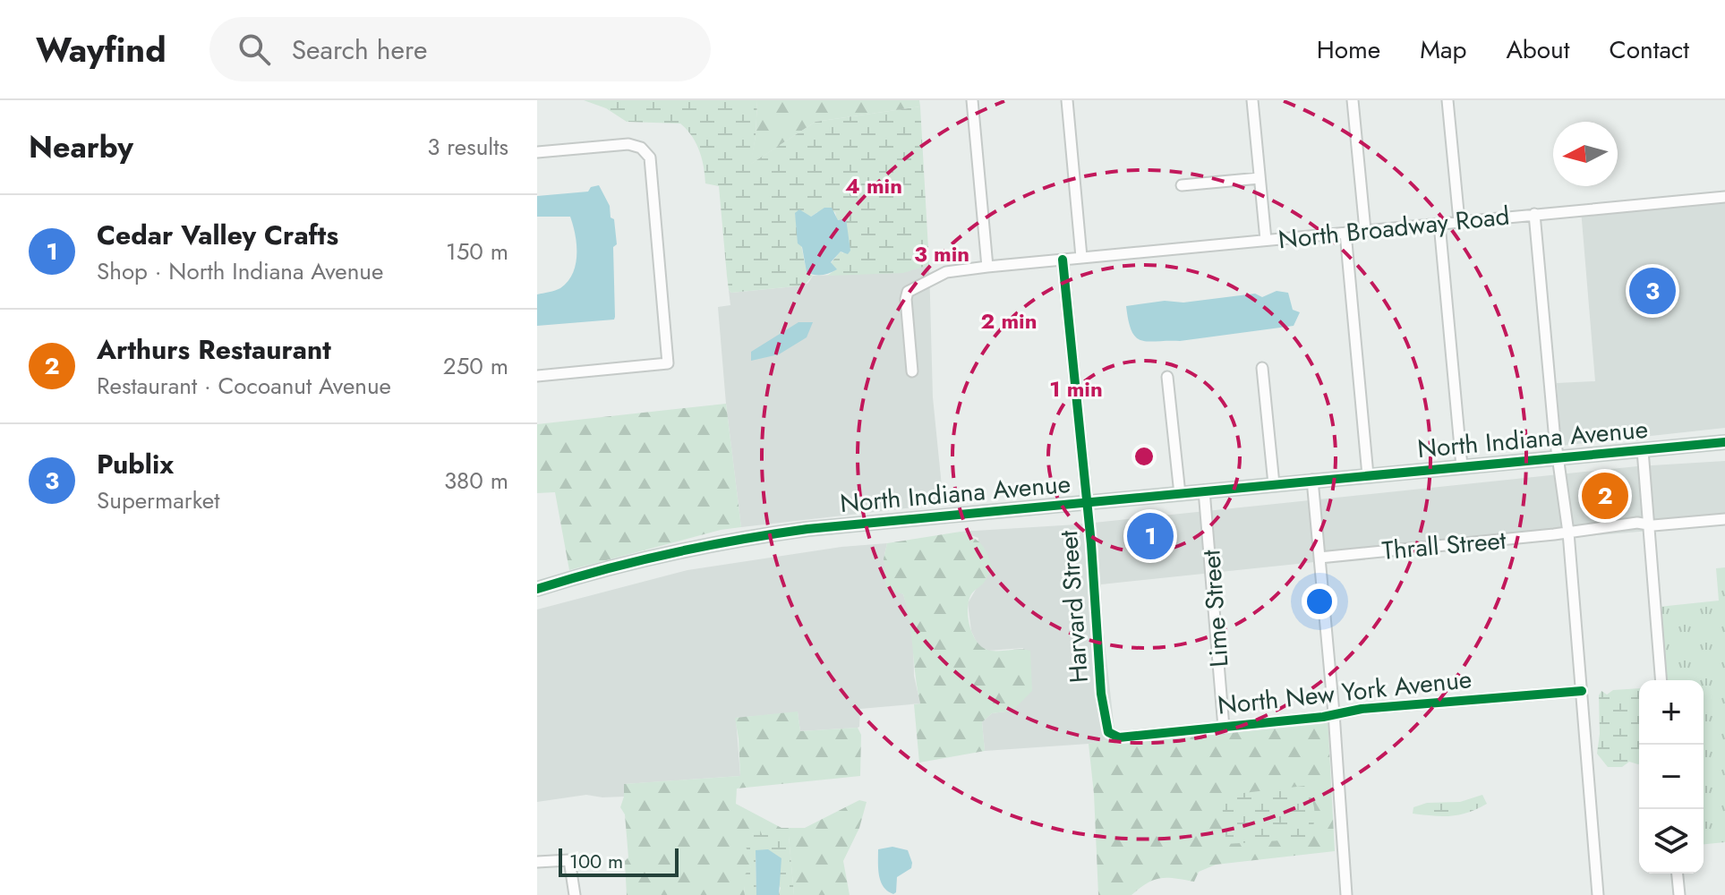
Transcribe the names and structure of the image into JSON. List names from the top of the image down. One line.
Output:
{"streets":{"main road":["North Indiana Avenue"],"street":["North Broadway Road","Thrall Street","Harvard Street","Lime Street","North New York Avenue"]},"crossings":[["North Broadway Road","Harvard Street"],["North Indiana Avenue","Harvard Street"],["North Indiana Avenue","Lime Street"],["Harvard Street","North New York Avenue"],["Lime Street","North New York Avenue"]],"scale_bar":"100 m","north":"left","page":{"header":"Wayfind","search":"Search here","nav":["Home","Map","About","Contact"],"heading":["Nearby","3 results"],"list":[{"mark":"1","name":"Cedar Valley Crafts","note":"Shop · North Indiana Avenue","value":"150 m"},{"mark":"2","name":"Arthurs Restaurant","note":"Restaurant · Cocoanut Avenue","value":"250 m"},{"mark":"3","name":"Publix","note":"Supermarket","value":"380 m"}],"pins":["3","2","1"],"map_buttons":["+","−"],"scale":"100 m"},"rings":["4 min","3 min","2 min","1 min"]}
